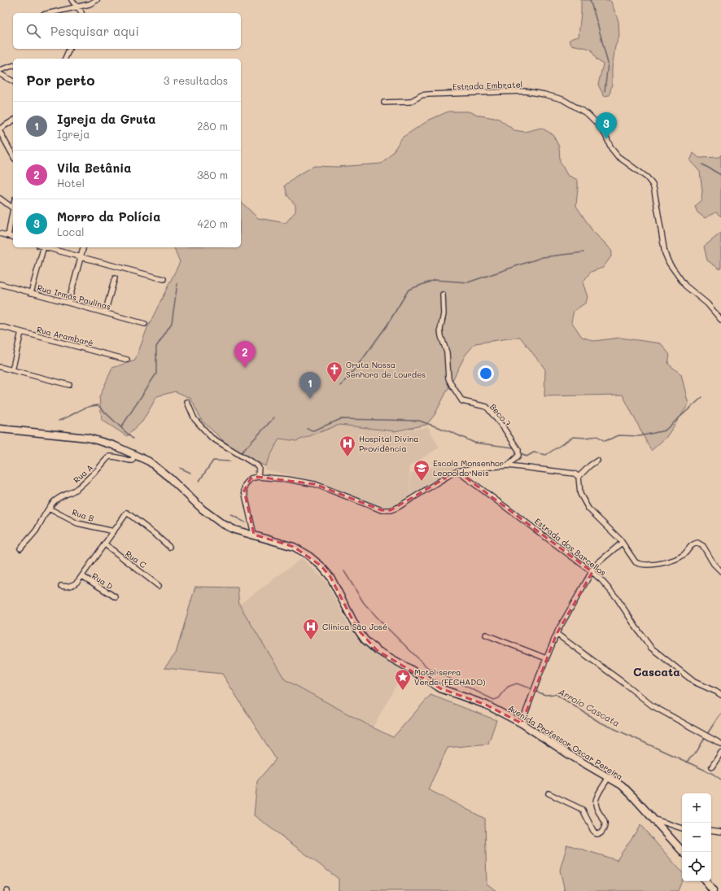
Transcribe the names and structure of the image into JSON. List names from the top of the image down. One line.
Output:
{"streets":{"main road":["Avenida Professor Oscar Pereira"],"street":["Estrada Embratel","Rua Irmãs Paulinas","Rua Arambaré","Beco 7","Rua A","Rua B","Estrada dos Barcellos","Rua C","Rua D"]},"crossings":[["Rua A","Rua B"],["Rua A","Avenida Professor Oscar Pereira"]],"districts":["Cascata"],"water":["Arroio Cascata"],"places":{"church":["Gruta Nossa Senhora de Lourdes"],"hospital":["Hospital Divina Providência","Clínica São José"],"school or university":["Escola Monsenhor Leopoldo Neis"],"place":["Motel serra Verde (FECHADO)"]},"page":{"search":"Pesquisar aqui","heading":["Por perto","3 resultados"],"list":[{"mark":"1","name":"Igreja da Gruta","note":"Igreja","value":"280 m"},{"mark":"2","name":"Vila Betânia","note":"Hotel","value":"380 m"},{"mark":"3","name":"Morro da Polícia","note":"Local","value":"420 m"}],"pins":["3","2","1"],"map_buttons":["+","−"]}}
